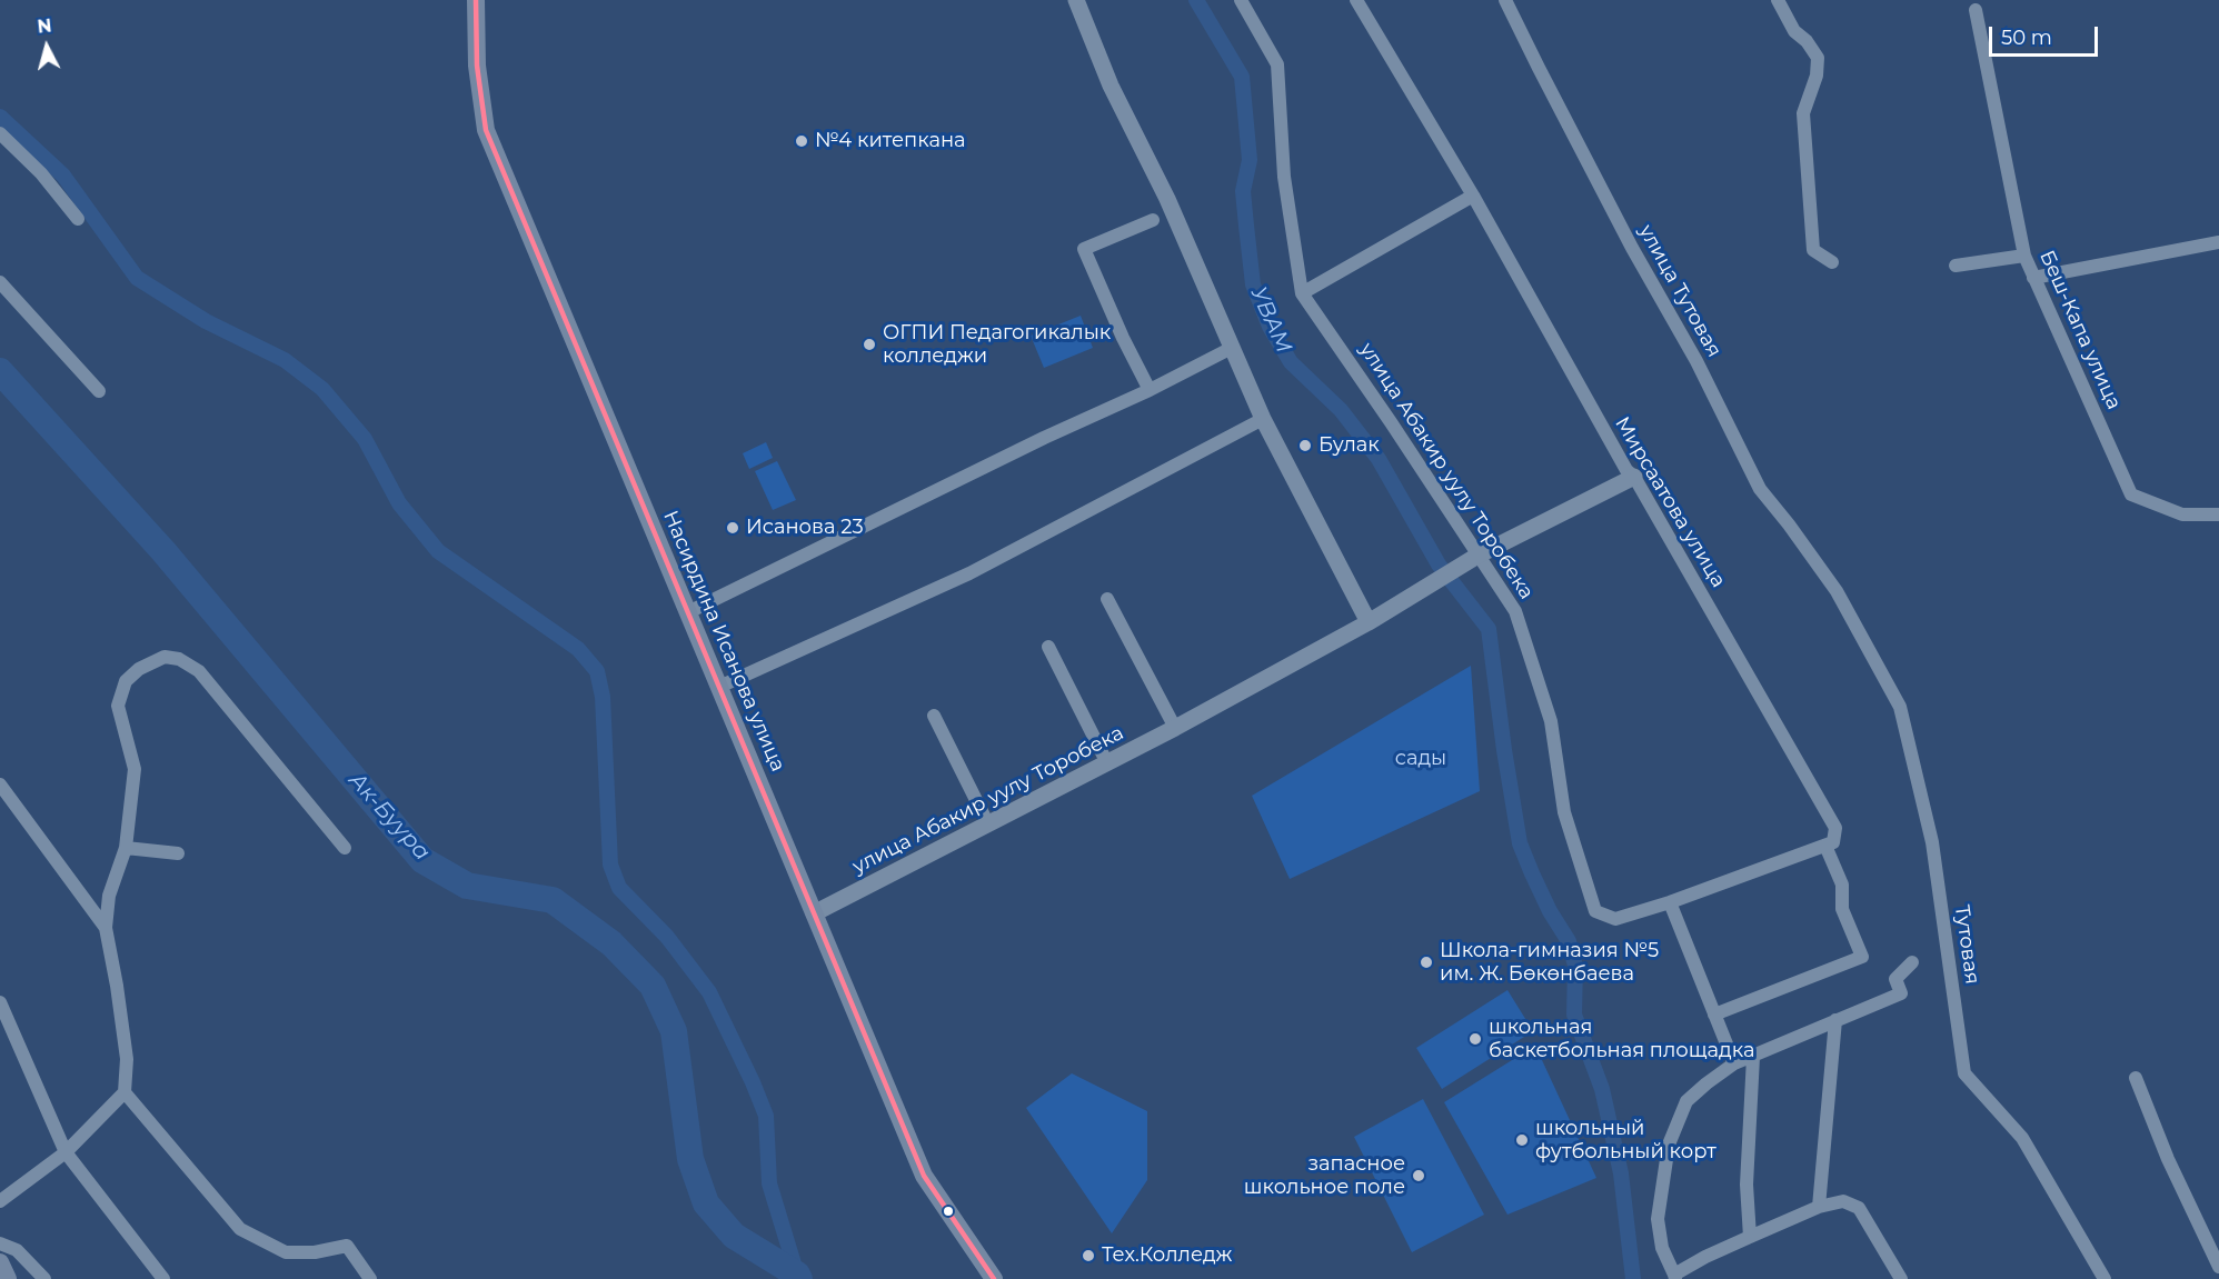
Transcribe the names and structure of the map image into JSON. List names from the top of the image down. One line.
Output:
{"streets":{"main road":["Насирдина Исанова улица"],"street":["улица Тутовая","Беш-Капа улица","улица Абакир уулу Торобека","Мирсаатова улица","Тутовая"]},"crossings":[["улица Тутовая","Тутовая"],["улица Абакир уулу Торобека","Мирсаатова улица"],["улица Абакир уулу Торобека","Насирдина Исанова улица"]],"water":["УВАМ","Ак-Буура"],"parks":["сады"],"places":["№4 китепкана","ОГПИ Педагогикалык колледжи","Булак","Исанова 23","Школа-гимназия №5 им. Ж. Бөкөнбаева","школьная баскетбольная площадка","школьный футбольный корт","запасное школьное поле","Тех.Колледж"],"scale_bar":"50 m","north":"top"}
